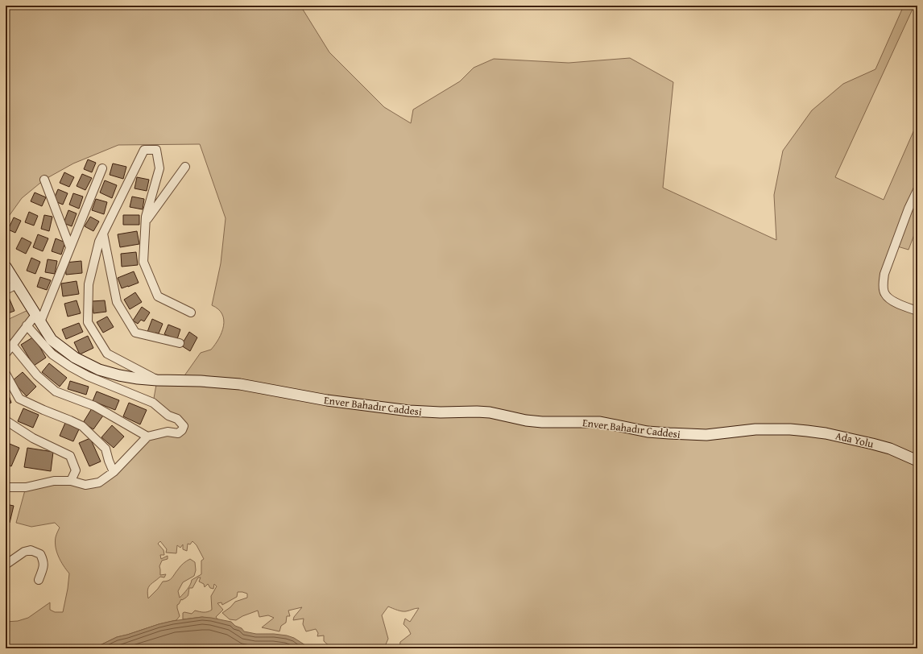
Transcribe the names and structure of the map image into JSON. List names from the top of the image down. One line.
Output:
{"streets":{"main road":["Enver Bahadır Caddesi","Ada Yolu"]},"crossings":[["Enver Bahadır Caddesi","Ada Yolu"]]}
